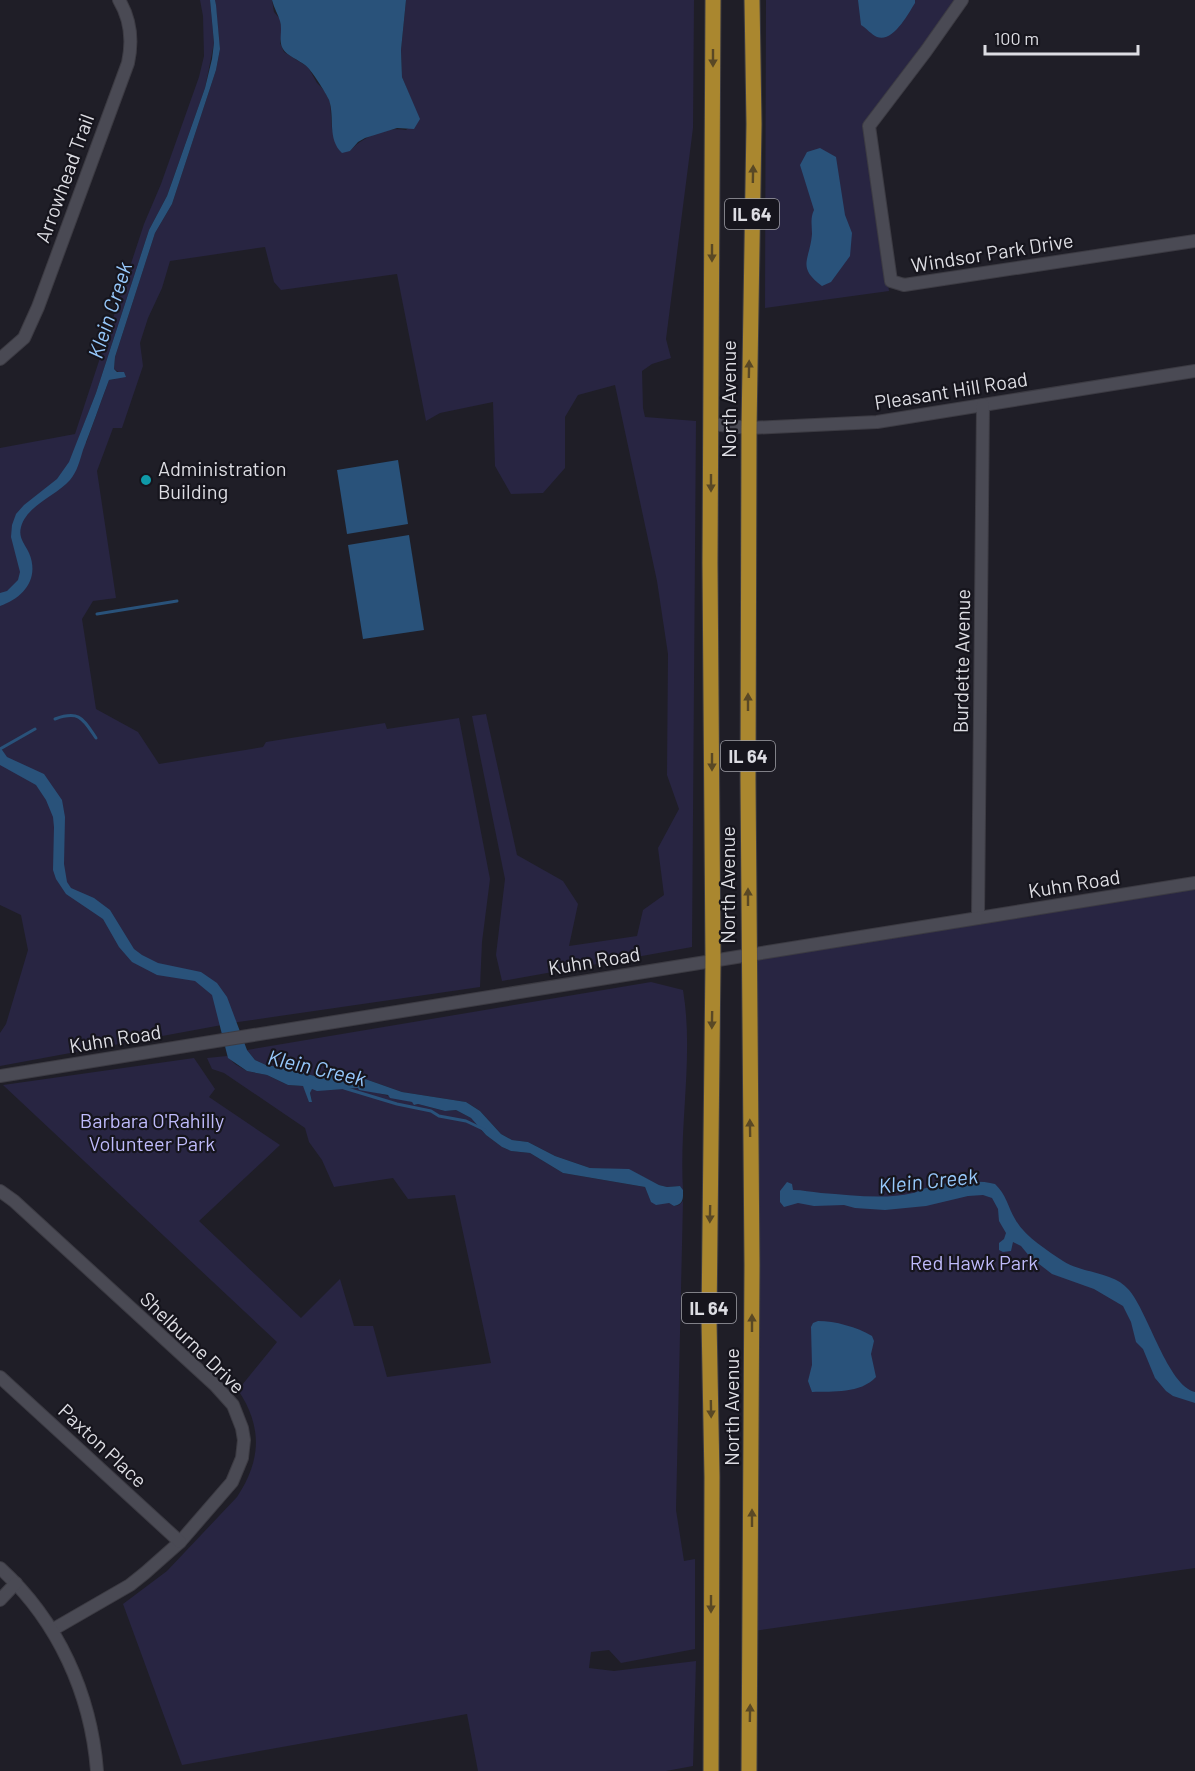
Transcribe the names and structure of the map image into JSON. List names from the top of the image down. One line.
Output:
{"streets":{"main road":["IL 64","North Avenue"],"street":["Arrowhead Trail","Windsor Park Drive","Pleasant Hill Road","Burdette Avenue","Kuhn Road","Shelburne Drive","Paxton Place"]},"crossings":[["Pleasant Hill Road","North Avenue"],["Pleasant Hill Road","Burdette Avenue"],["North Avenue","Kuhn Road"],["Burdette Avenue","Kuhn Road"],["Shelburne Drive","Paxton Place"]],"water":["Klein Creek"],"parks":["Barbara O'Rahilly Volunteer Park","Red Hawk Park"],"places":["Administration Building"],"scale_bar":"100 m"}
